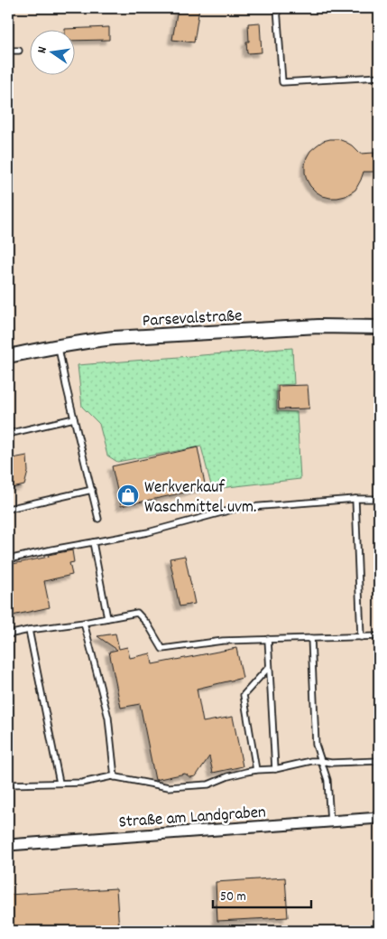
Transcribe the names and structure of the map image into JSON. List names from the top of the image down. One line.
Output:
{"streets":{"street":["Parsevalstraße","Straße am Landgraben"]},"places":{"shop":["Werkverkauf Waschmittel uvm."]},"scale_bar":"50 m","north":"left"}
